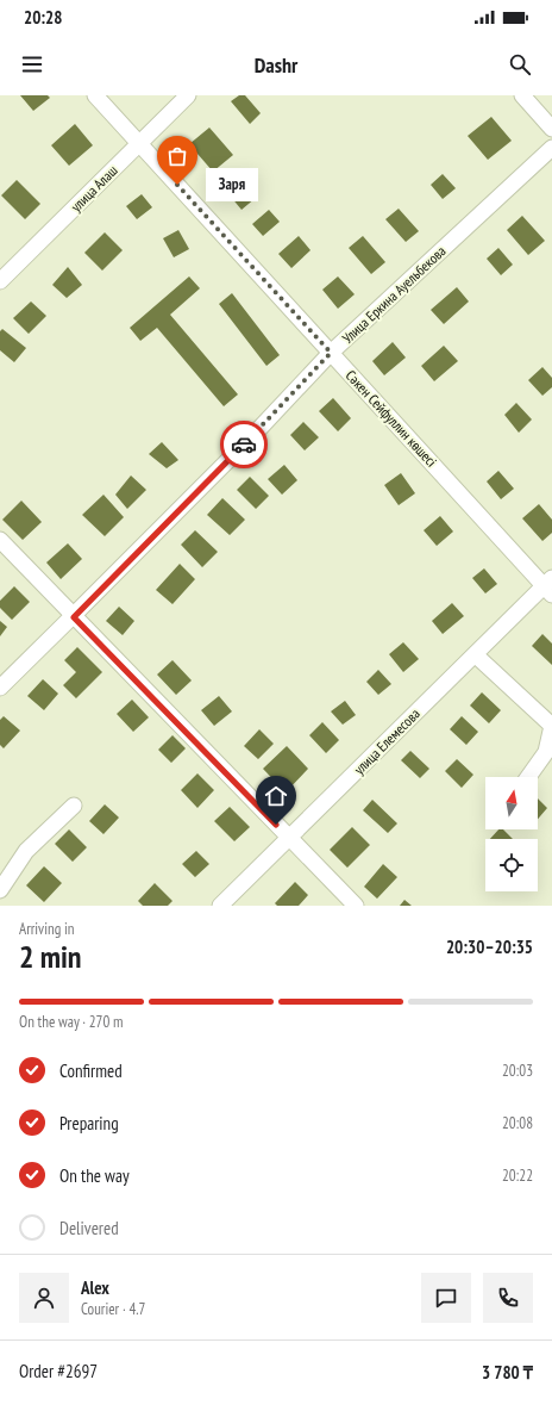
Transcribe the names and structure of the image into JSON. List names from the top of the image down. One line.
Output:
{"streets":{"street":["улица Алаш","Улица Еркина Ауельбекова","Сәкен Сейфуллин көшесі","улица Елемесова"]},"crossings":[["улица Алаш","Сәкен Сейфуллин көшесі"],["Улица Еркина Ауельбекова","Сәкен Сейфуллин көшесі"],["Сәкен Сейфуллин көшесі","улица Елемесова"]],"places":["Заря"],"north":"top","page":{"status":"20:28","header":"Dashr","bubble":"Заря","heading":["2 min","Arriving in","20:30–20:35"],"panel":["Alex","Courier · 4.7","Order #2697","3 780 ₸"],"bar":"On the way · 270 m","list":[["Confirmed","20:03"],["Preparing","20:08"],["On the way","20:22"],"Delivered"]}}
